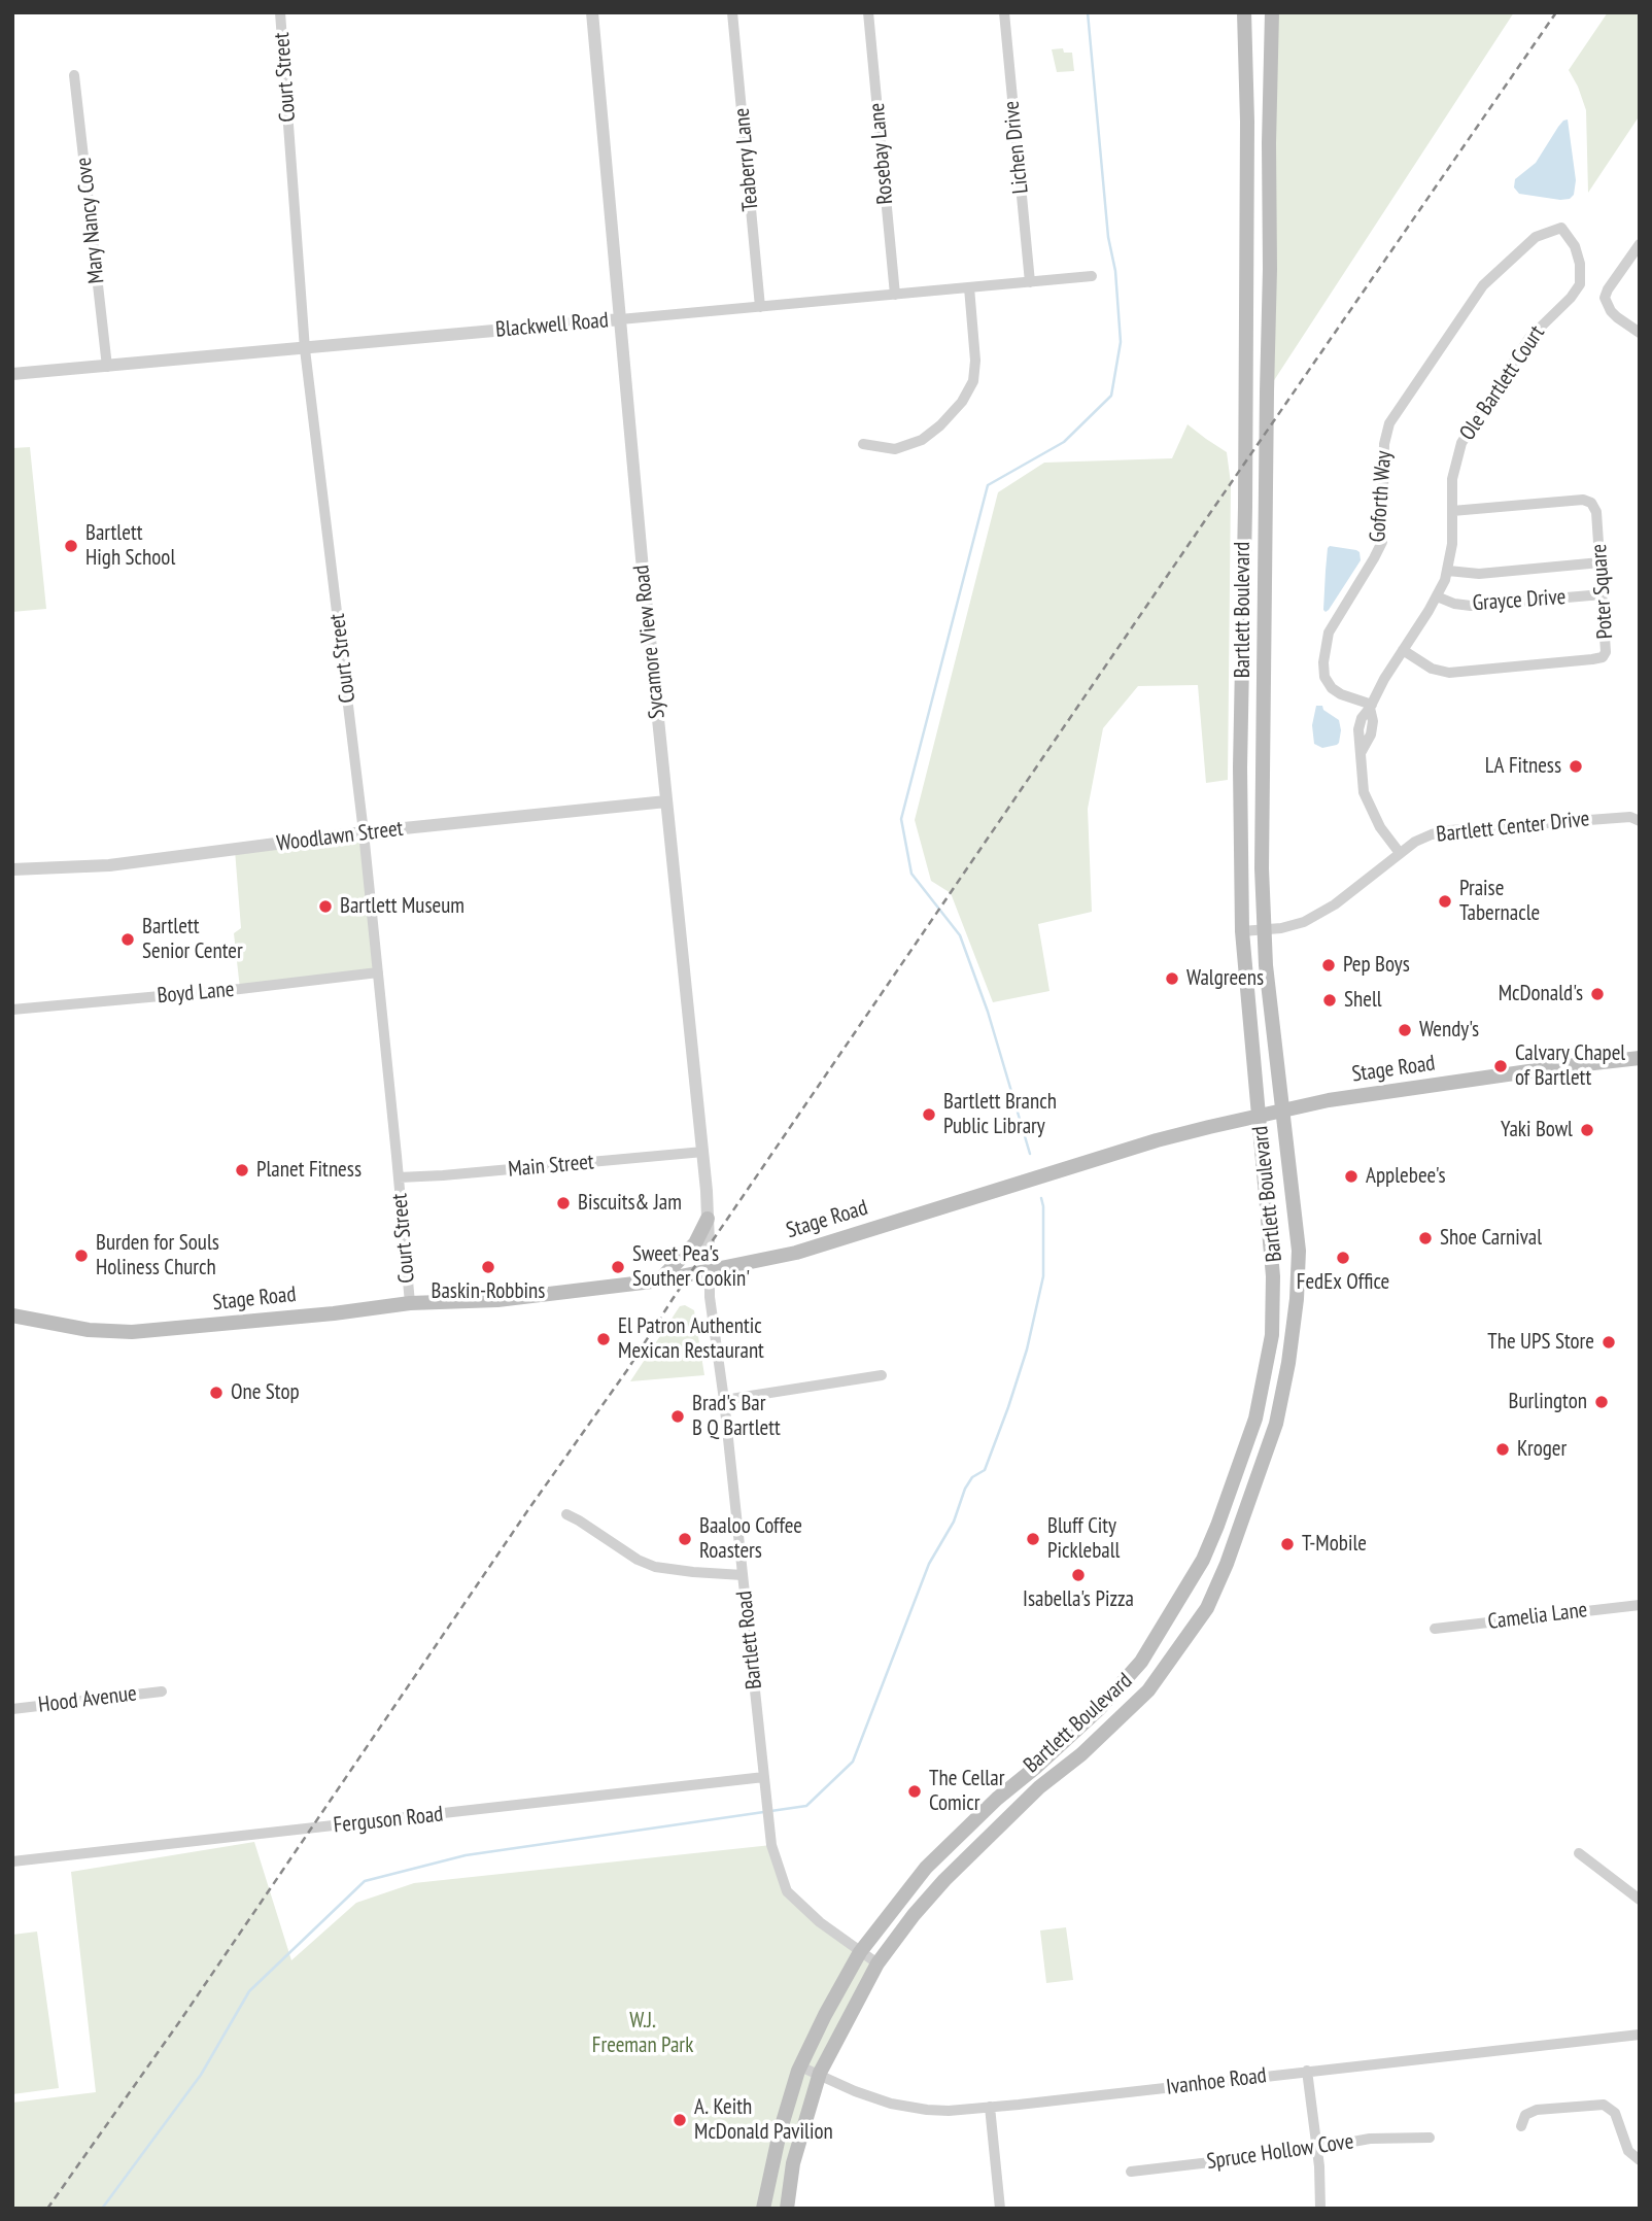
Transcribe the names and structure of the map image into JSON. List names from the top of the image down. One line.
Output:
{"streets":{"main road":["Bartlett Boulevard","Stage Road"],"street":["Court Street","Lichen Drive","Rosebay Lane","Teaberry Lane","Mary Nancy Cove","Blackwell Road","Ole Bartlett Court","Goforth Way","Poter Square","Grayce Drive","Sycamore View Road","Bartlett Center Drive","Woodlawn Street","Boyd Lane","Main Street","Camelia Lane","Bartlett Road","Hood Avenue","Ferguson Road","Ivanhoe Road","Spruce Hollow Cove"]},"crossings":[["Court Street","Blackwell Road"],["Court Street","Woodlawn Street"],["Court Street","Boyd Lane"],["Court Street","Stage Road"],["Court Street","Main Street"],["Lichen Drive","Blackwell Road"],["Rosebay Lane","Blackwell Road"],["Teaberry Lane","Blackwell Road"],["Mary Nancy Cove","Blackwell Road"],["Blackwell Road","Sycamore View Road"],["Ole Bartlett Court","Goforth Way"],["Ole Bartlett Court","Poter Square"],["Ole Bartlett Court","Grayce Drive"],["Ole Bartlett Court","Bartlett Center Drive"],["Poter Square","Grayce Drive"],["Bartlett Boulevard","Bartlett Center Drive"],["Bartlett Boulevard","Stage Road"],["Bartlett Boulevard","Bartlett Road"],["Bartlett Boulevard","Ivanhoe Road"],["Sycamore View Road","Woodlawn Street"],["Sycamore View Road","Stage Road"],["Sycamore View Road","Main Street"],["Sycamore View Road","Bartlett Road"],["Stage Road","Bartlett Road"],["Bartlett Road","Ferguson Road"]],"parks":["W.J. Freeman Park"],"places":["Bartlett High School","LA Fitness","Praise Tabernacle","Bartlett Museum","Bartlett Senior Center","Pep Boys","Walgreens","McDonald's","Shell","Wendy's","Calvary Chapel of Bartlett","Bartlett Branch Public Library","Yaki Bowl","Planet Fitness","Applebee's","Biscuits& Jam","Shoe Carnival","Burden for Souls Holiness Church","FedEx Office","Baskin-Robbins","Sweet Pea's Souther Cookin'","El Patron Authentic Mexican Restaurant","The UPS Store","One Stop","Burlington","Brad's Bar B Q Bartlett","Kroger","Baaloo Coffee Roasters","Bluff City Pickleball","T-Mobile","Isabella's Pizza","The Cellar Comicr","A. Keith McDonald Pavilion"]}
